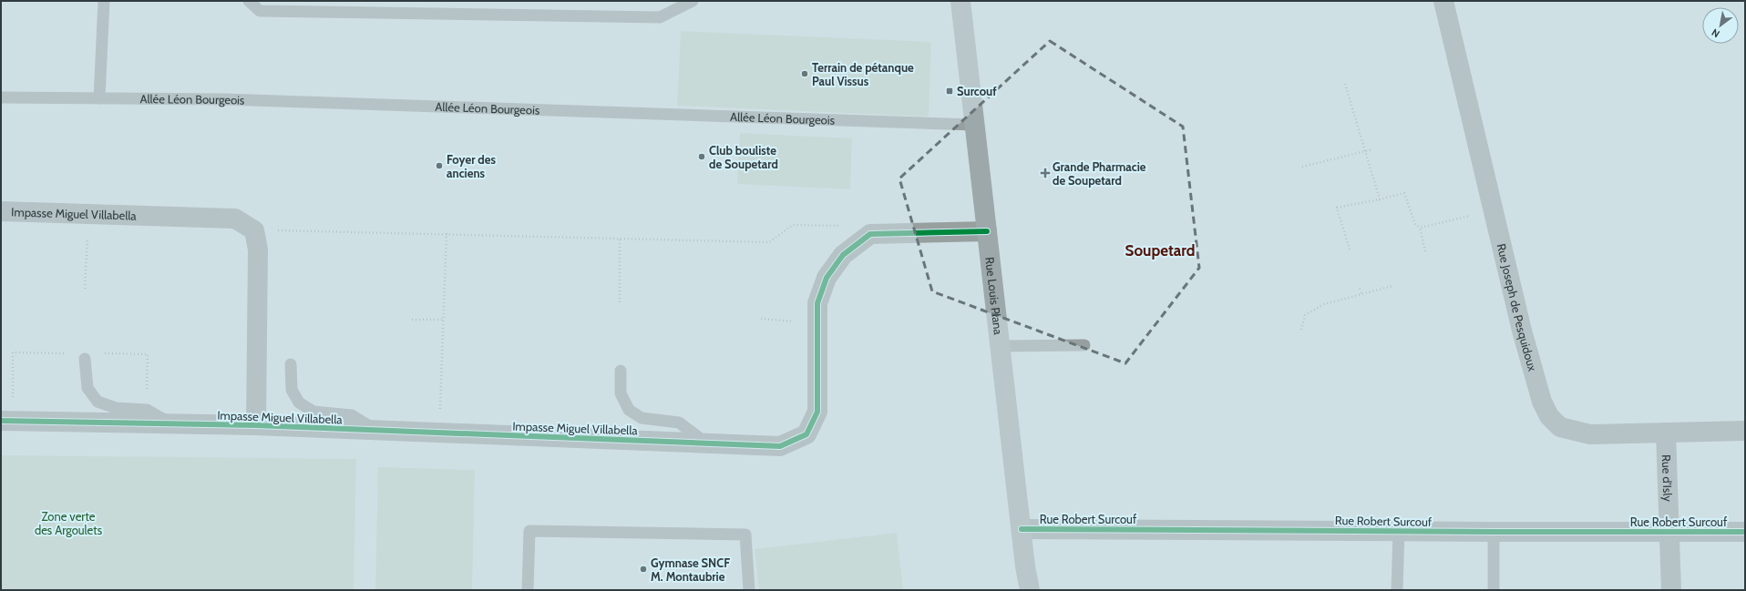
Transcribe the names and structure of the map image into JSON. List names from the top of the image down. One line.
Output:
{"streets":{"street":["Impasse Miguel Villabella","Rue Louis Plana","Rue Joseph de Pesquidoux","Rue d'Isly","Rue Robert Surcouf"],"lane":["Allée Léon Bourgeois"]},"crossings":[["Allée Léon Bourgeois","Rue Louis Plana"],["Impasse Miguel Villabella","Rue Louis Plana"],["Rue Louis Plana","Rue Robert Surcouf"],["Rue Joseph de Pesquidoux","Rue d'Isly"],["Rue d'Isly","Rue Robert Surcouf"]],"districts":["Soupetard"],"parks":["Zone verte des Argoulets"],"places":{"other":["Terrain de pétanque Paul Vissus","Club bouliste de Soupetard","Foyer des anciens","Gymnase SNCF M. Montaubrie"],"transit":["Surcouf"],"health":["Grande Pharmacie de Soupetard"]},"north":"bottom left"}
